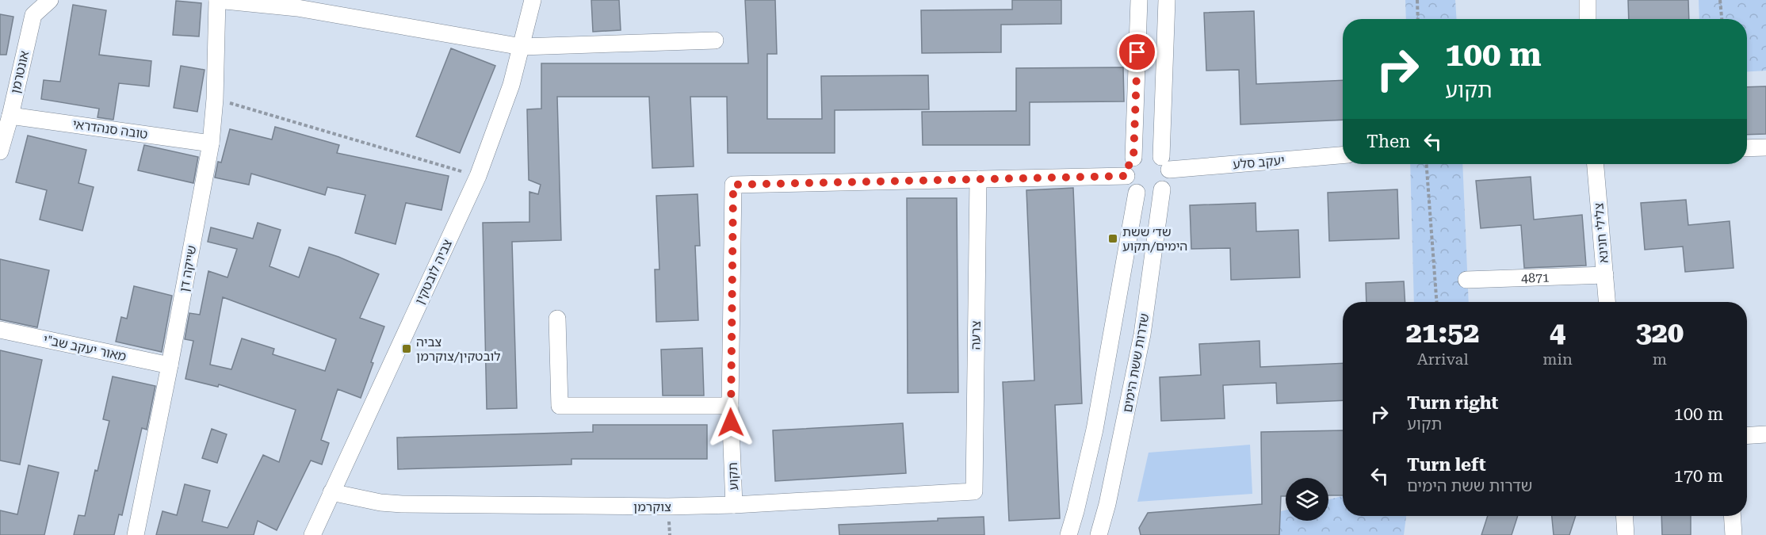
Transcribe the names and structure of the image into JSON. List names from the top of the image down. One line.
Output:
{"streets":{"street":["אונטרמן","טובה סנהדראי","יעקב סלע","צלילי חנינא","שייקה דן","צביה לובטקין","4871","צרעה","מאור יעקב שב\"י","שדרות ששת הימים","תקוע","צוקרמן"]},"crossings":[["אונטרמן","טובה סנהדראי"],["טובה סנהדראי","שייקה דן"],["יעקב סלע","שדרות ששת הימים"],["יעקב סלע","תקוע"],["צלילי חנינא","4871"],["שייקה דן","מאור יעקב שב\"י"],["צביה לובטקין","צוקרמן"],["צרעה","תקוע"],["צרעה","צוקרמן"],["שדרות ששת הימים","תקוע"],["תקוע","צוקרמן"]],"places":{"transit":["שד׳ ששת הימים/תקוע","צביה לובטקין/צוקרמן"]},"page":{"turn":["100 m","תקוע"],"then":"Then","eta":["21:52","Arrival","4","min","320","m"],"list":[{"name":"Turn right","note":"תקוע","value":"100 m"},{"name":"Turn left","note":"שדרות ששת הימים","value":"170 m"}]}}
